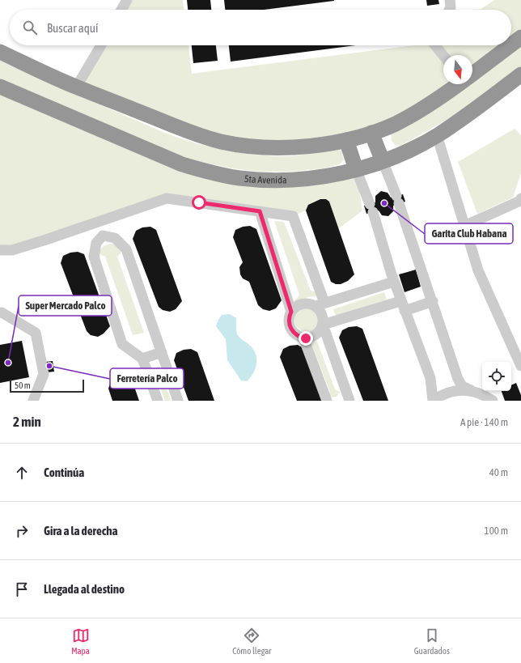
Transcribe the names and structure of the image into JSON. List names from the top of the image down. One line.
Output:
{"streets":{"highway":["5ta Avenida"]},"places":["Garita Club Habana","Super Mercado Palco","Ferretería Palco"],"scale_bar":"50 m","north":"bottom","page":{"search":"Buscar aquí","scale":"50 m","heading":["2 min","A pie · 140 m"],"list":[["Continúa","40 m"],["Gira a la derecha","100 m"],"Llegada al destino"],"nav":["Mapa","Cómo llegar","Guardados"]}}
